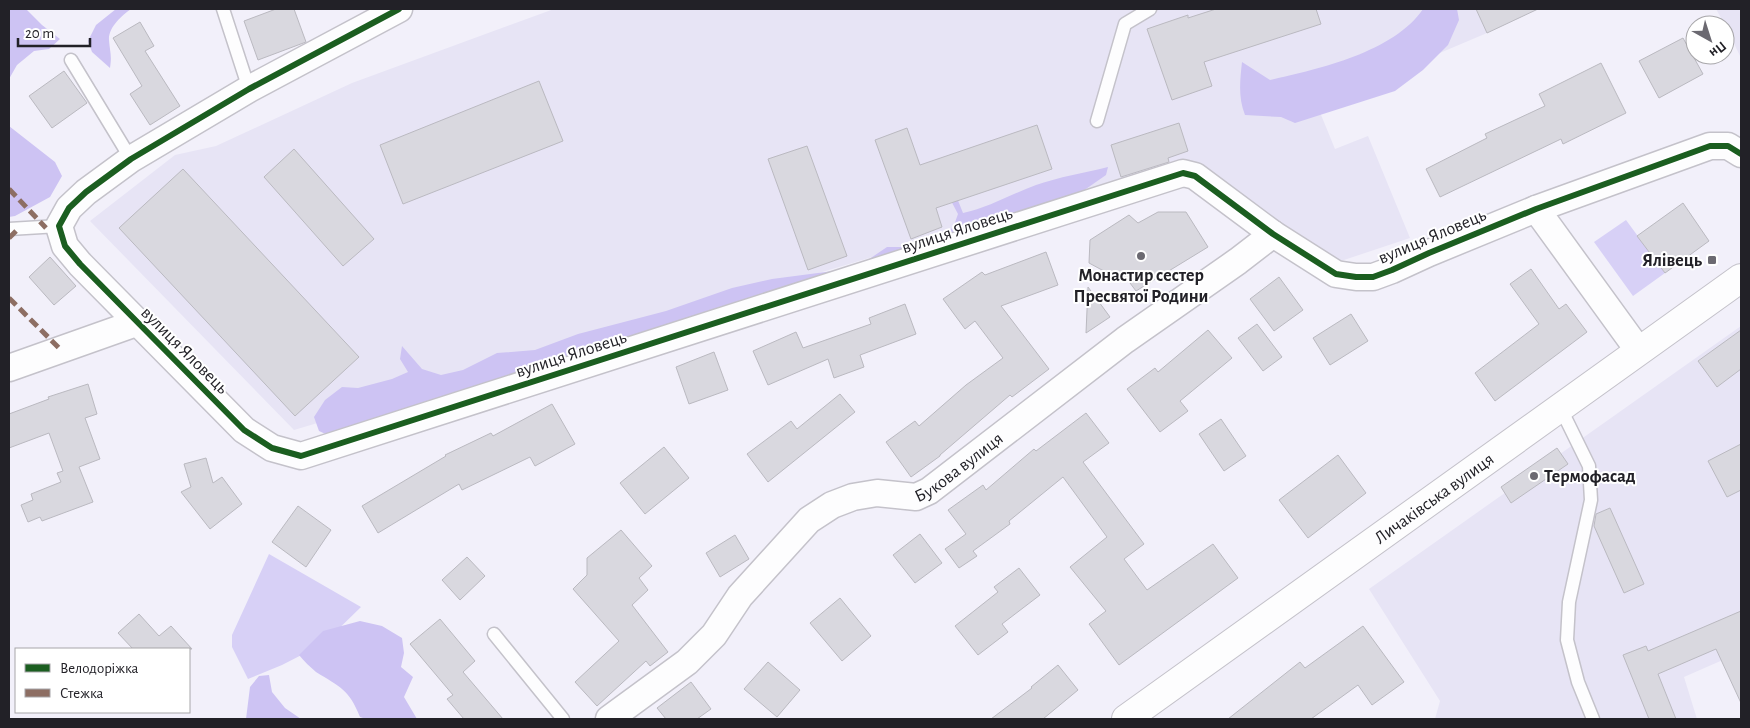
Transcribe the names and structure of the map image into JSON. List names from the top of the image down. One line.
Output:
{"streets":{"main road":["Личаківська вулиця"],"street":["вулиця Яловець","Букова вулиця"]},"crossings":[["вулиця Яловець","Букова вулиця"]],"places":{"other":["Монастир сестер Пресвятої Родини","Термофасад"],"transit":["Ялівець"]},"legend":["Велодоріжка","Стежка"],"scale_bar":"20 m","north":"bottom right"}
